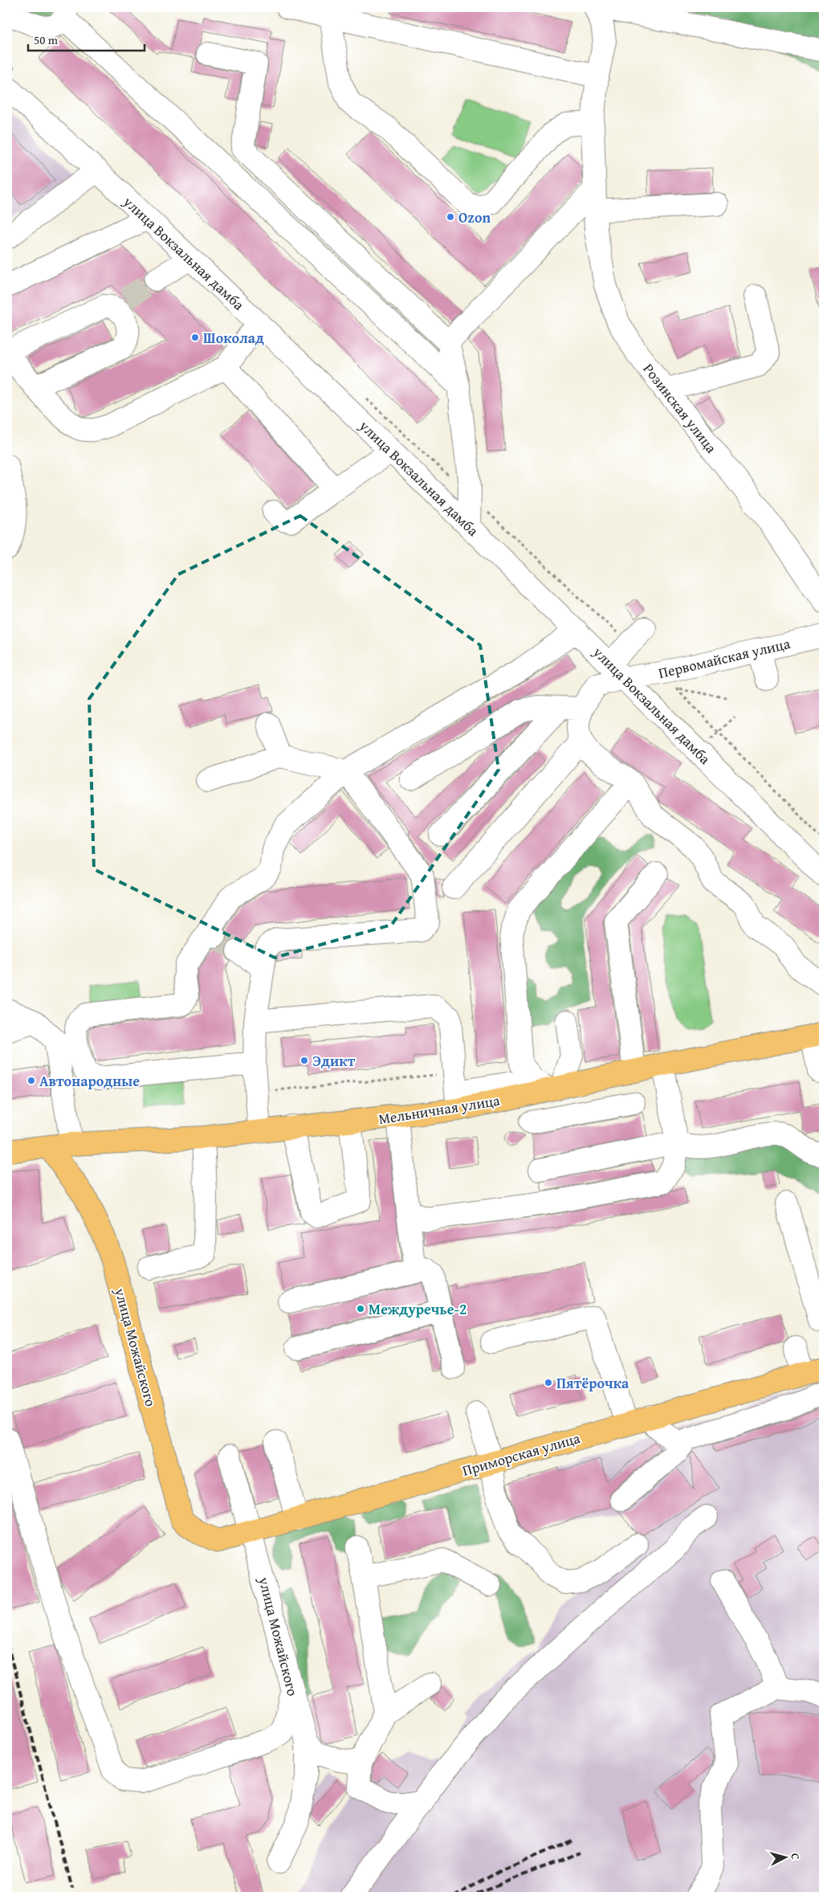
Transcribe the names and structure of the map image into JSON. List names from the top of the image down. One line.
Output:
{"streets":{"main road":["Мельничная улица","улица Можайского","Приморская улица"],"street":["улица Вокзальная дамба","Розинская улица","Первомайская улица"]},"crossings":[["улица Вокзальная дамба","Первомайская улица"],["Мельничная улица","улица Можайского"],["улица Можайского","Приморская улица"]],"places":["Ozon","Шоколад","Эдикт","Автонародные","Междуречье-2","Пятёрочка"],"scale_bar":"50 m","north":"right"}
